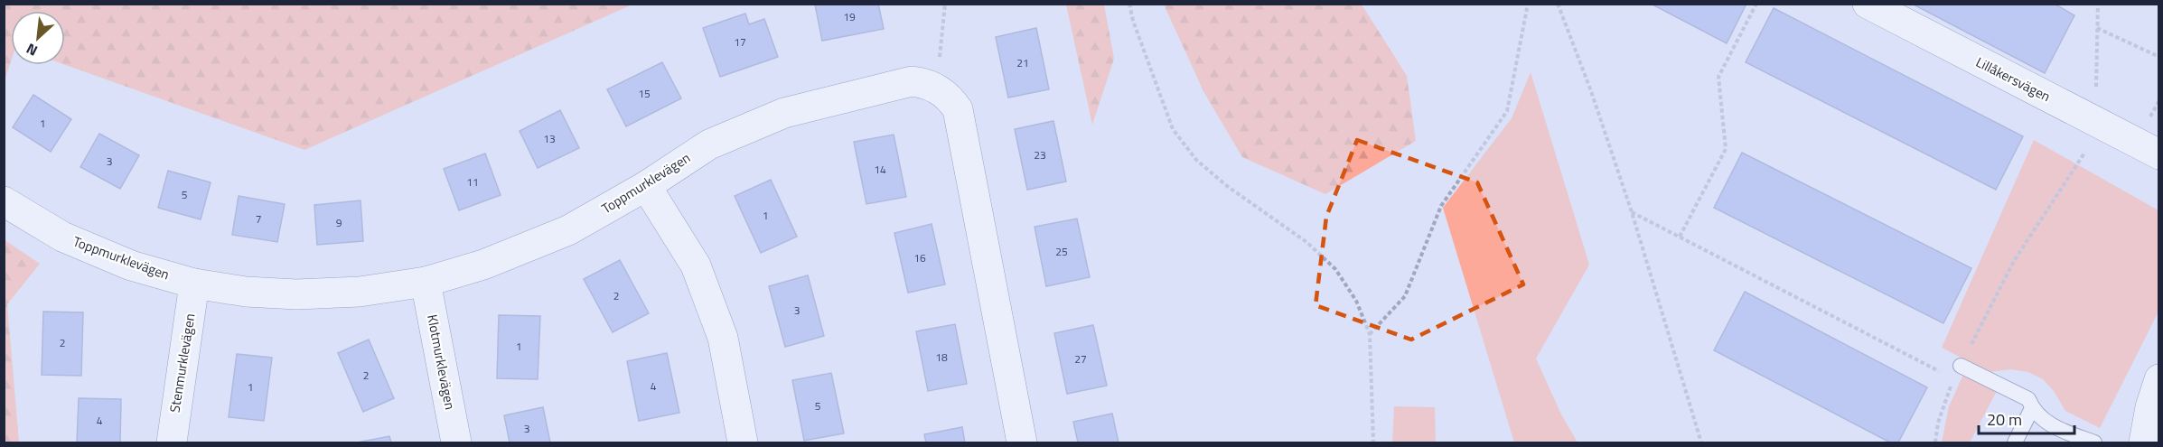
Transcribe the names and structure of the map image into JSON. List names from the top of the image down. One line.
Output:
{"streets":{"street":["Lillåkersvägen","Toppmurklevägen","Klotmurklevägen","Stenmurklevägen"]},"crossings":[["Toppmurklevägen","Klotmurklevägen"],["Toppmurklevägen","Stenmurklevägen"]],"house_numbers":["19","17","21","15","1","13","23","3","14","11","5","1","7","9","25","16","2","3","2","1","18","27","2","4","1","5","4","3"],"scale_bar":"20 m","north":"bottom left"}
